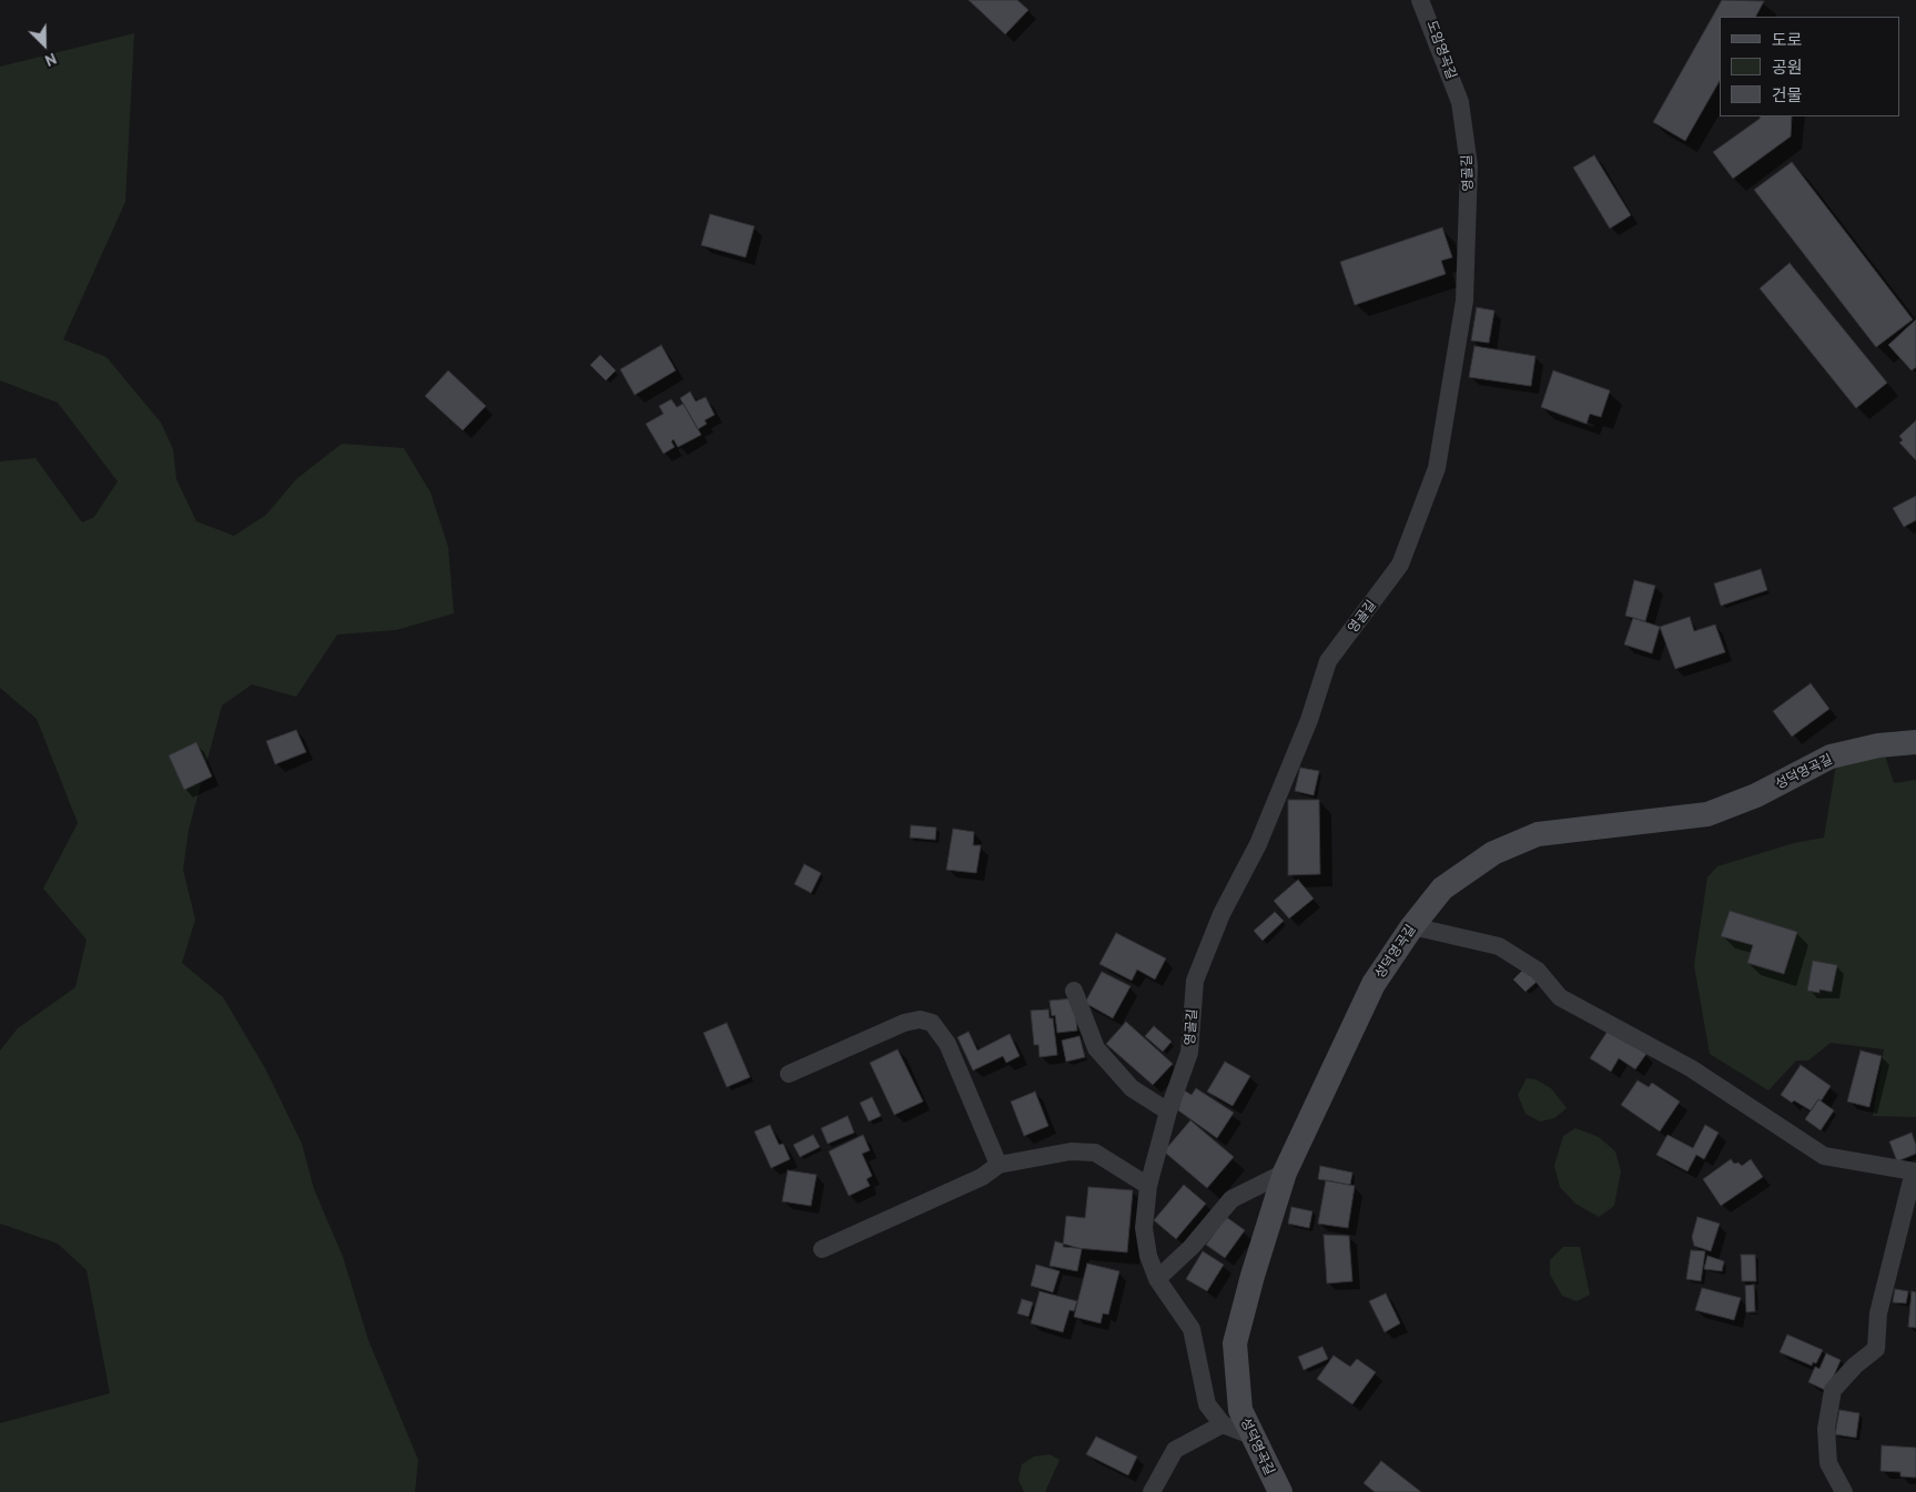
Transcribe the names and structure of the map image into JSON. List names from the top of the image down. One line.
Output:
{"streets":{"main road":["성덕영곡길"],"street":["도암영곡길","영골길"]},"crossings":[["도암영곡길","영골길"]],"legend":["도로","공원","건물"],"north":"bottom right"}
